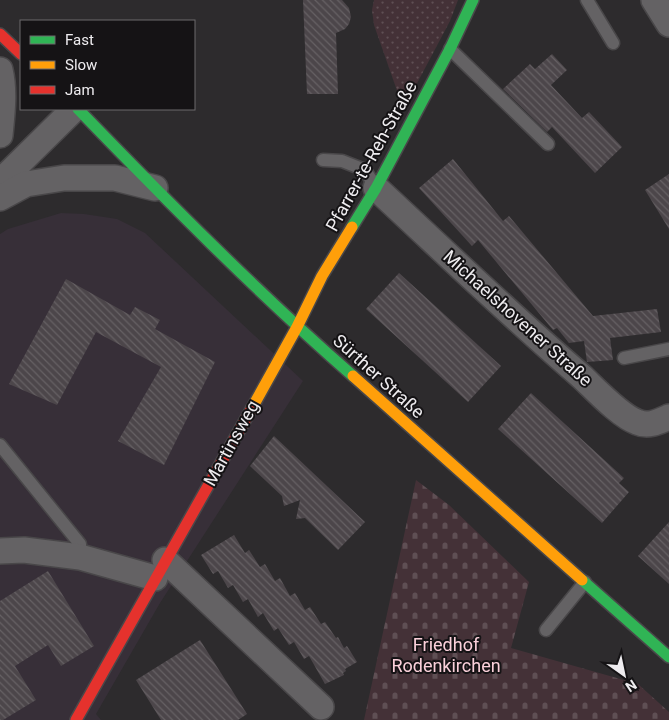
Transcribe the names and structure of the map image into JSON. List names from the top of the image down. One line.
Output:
{"streets":{"street":["Pfarrer-te-Reh-Straße","Michaelshovener Straße","Sürther Straße","Martinsweg"]},"crossings":[["Pfarrer-te-Reh-Straße","Michaelshovener Straße"],["Pfarrer-te-Reh-Straße","Sürther Straße"],["Pfarrer-te-Reh-Straße","Martinsweg"],["Sürther Straße","Martinsweg"]],"parks":["Friedhof Rodenkirchen"],"legend":["Fast","Slow","Jam"],"north":"bottom right"}
